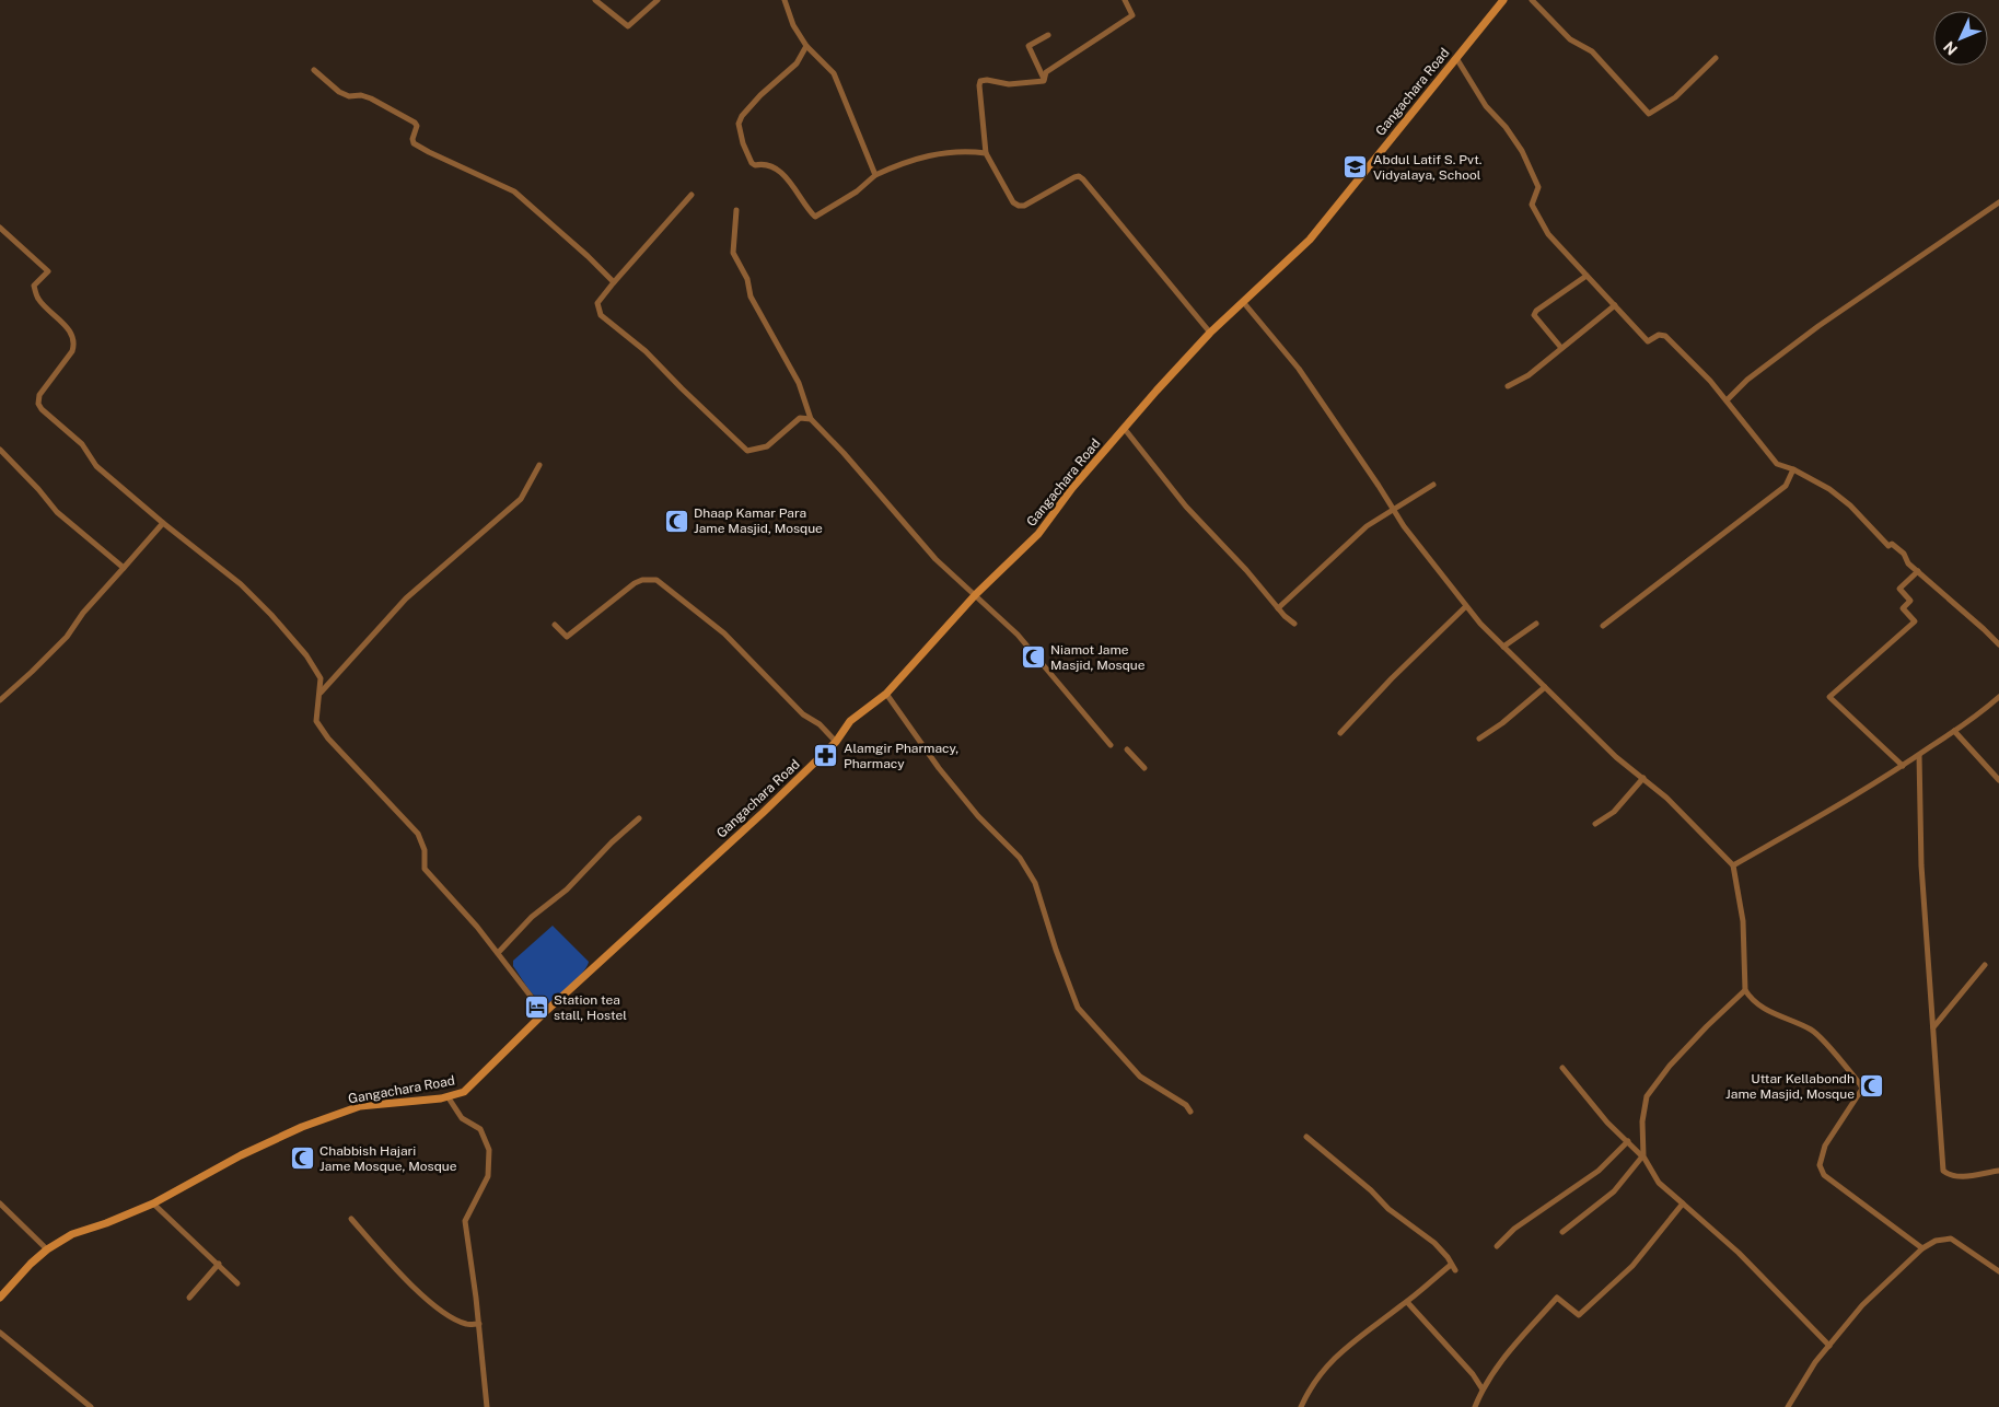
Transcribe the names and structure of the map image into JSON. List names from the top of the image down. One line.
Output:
{"streets":{"main road":["Gangachara Road"]},"places":{"school or university":["Abdul Latif S. Pvt. Vidyalaya, School"],"mosque":["Dhaap Kamar Para Jame Masjid, Mosque","Niamot Jame Masjid, Mosque","Uttar Kellabondh Jame Masjid, Mosque","Chabbish Hajari Jame Mosque, Mosque"],"pharmacy":["Alamgir Pharmacy, Pharmacy"],"hotel":["Station tea stall, Hostel"]},"north":"bottom left"}
